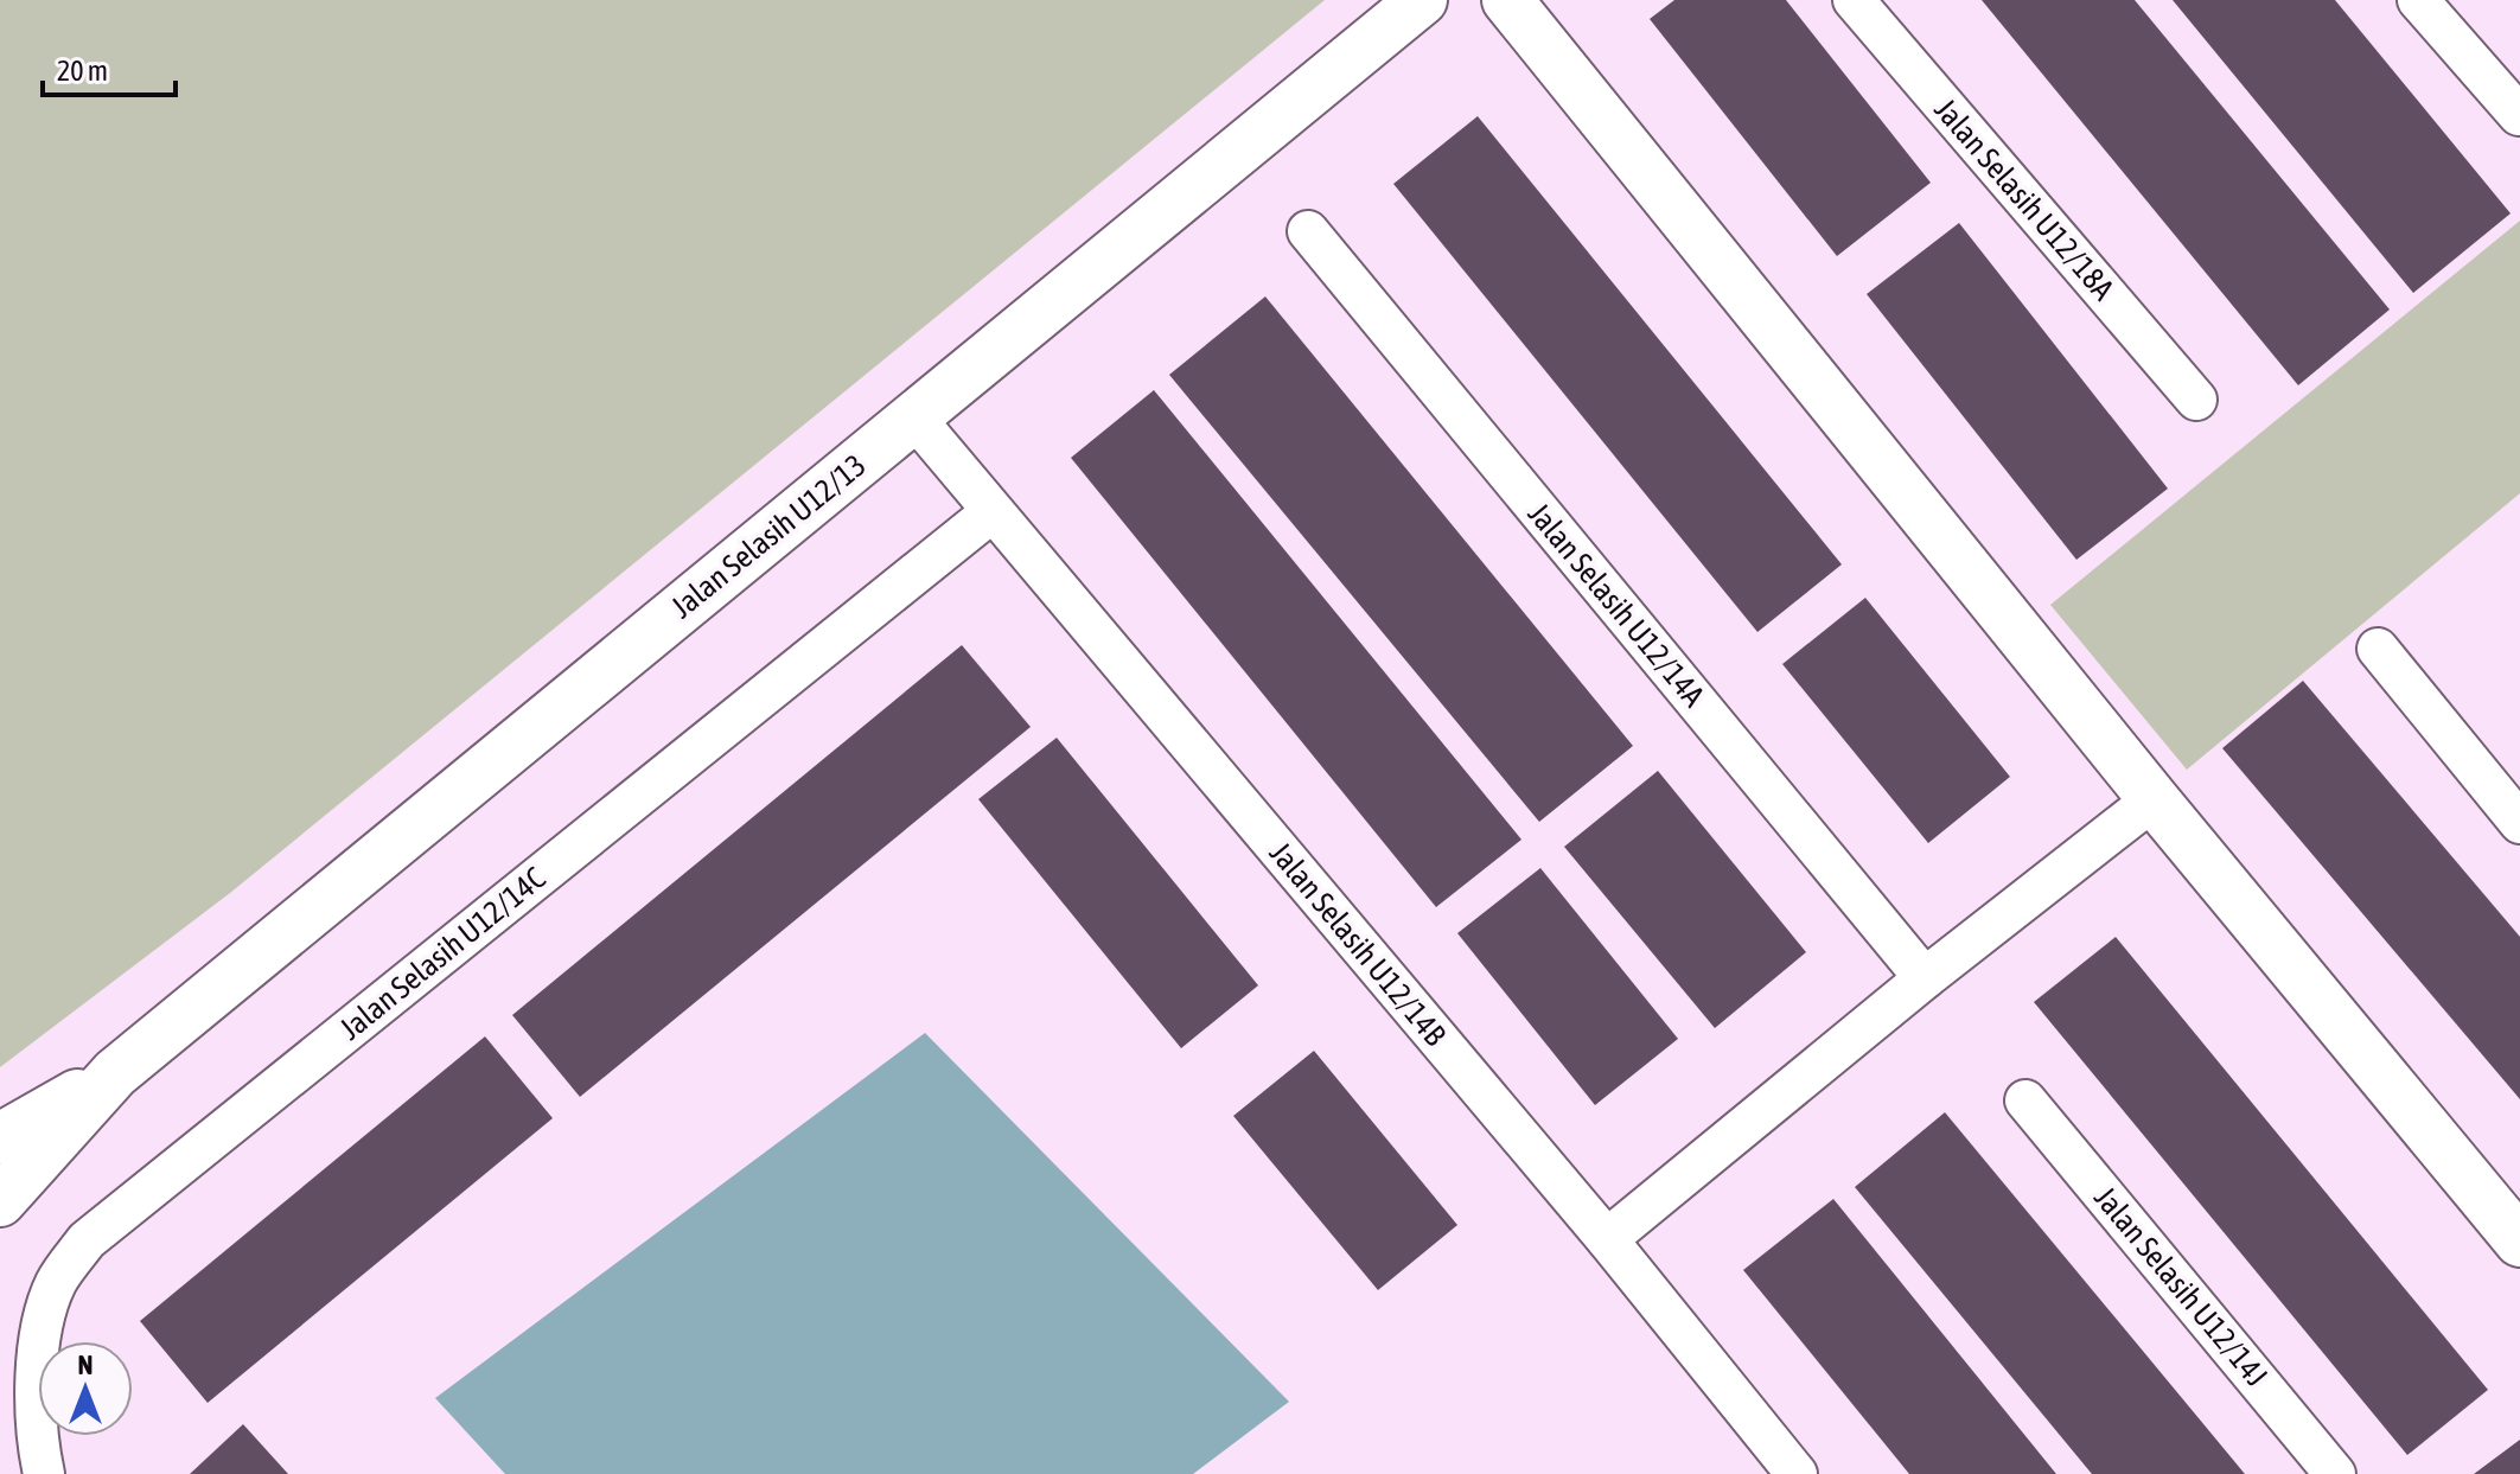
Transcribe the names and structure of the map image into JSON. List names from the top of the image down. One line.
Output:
{"streets":{"street":["Jalan Selasih U12/18A","Jalan Selasih U12/13","Jalan Selasih U12/14A","Jalan Selasih U12/14B","Jalan Selasih U12/14C","Jalan Selasih U12/14J"]},"crossings":[["Jalan Selasih U12/13","Jalan Selasih U12/14B"],["Jalan Selasih U12/14B","Jalan Selasih U12/14C"]],"scale_bar":"20 m","north":"top"}
